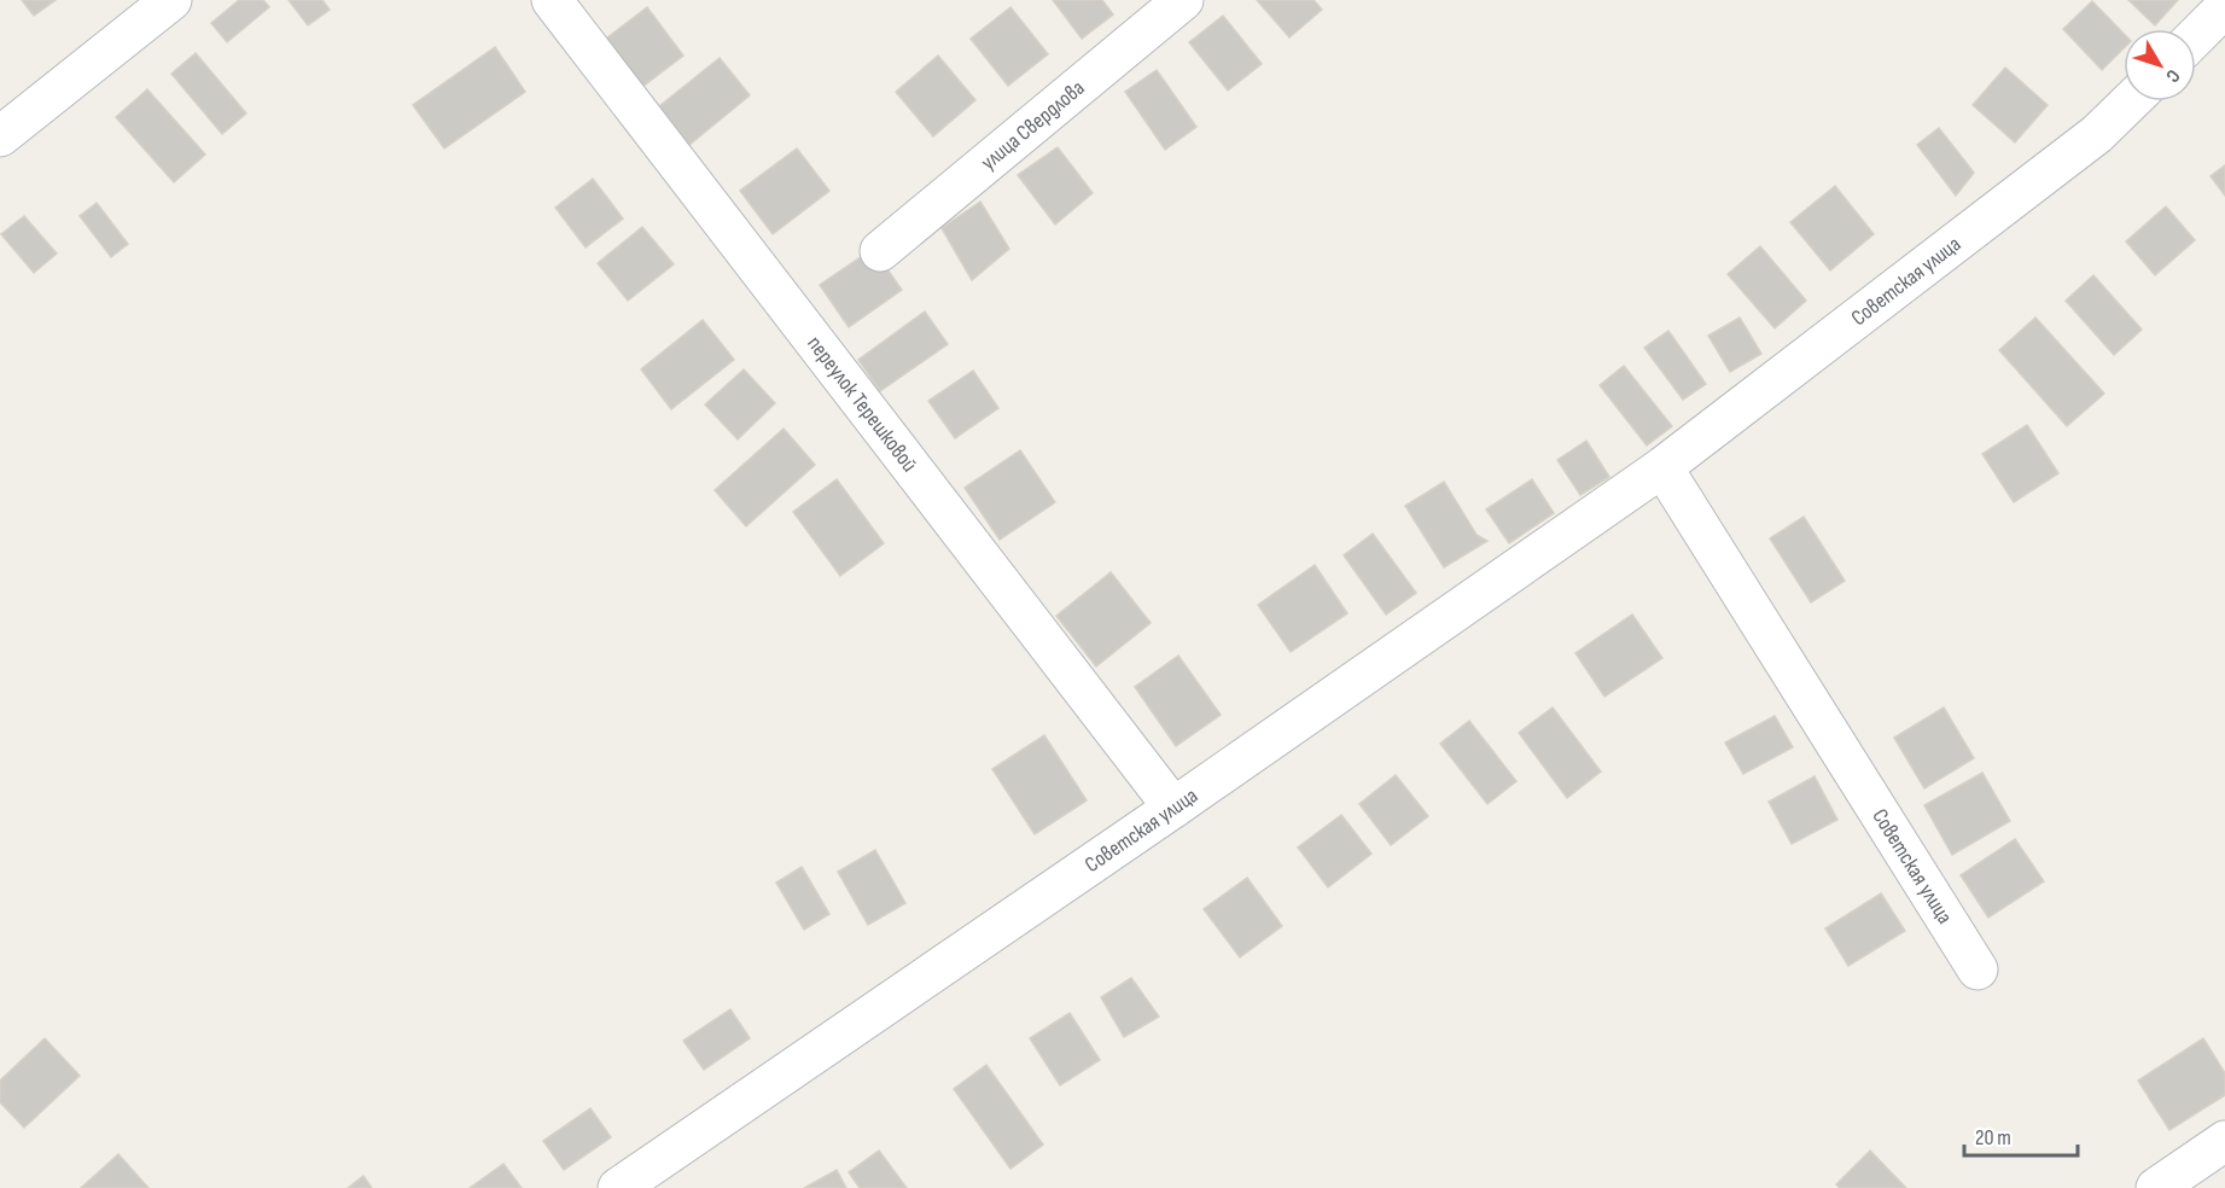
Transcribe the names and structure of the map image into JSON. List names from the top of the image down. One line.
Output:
{"streets":{"street":["улица Свердлова","Советская улица","переулок Терешковой"]},"crossings":[["Советская улица","переулок Терешковой"]],"scale_bar":"20 m","north":"bottom right"}
